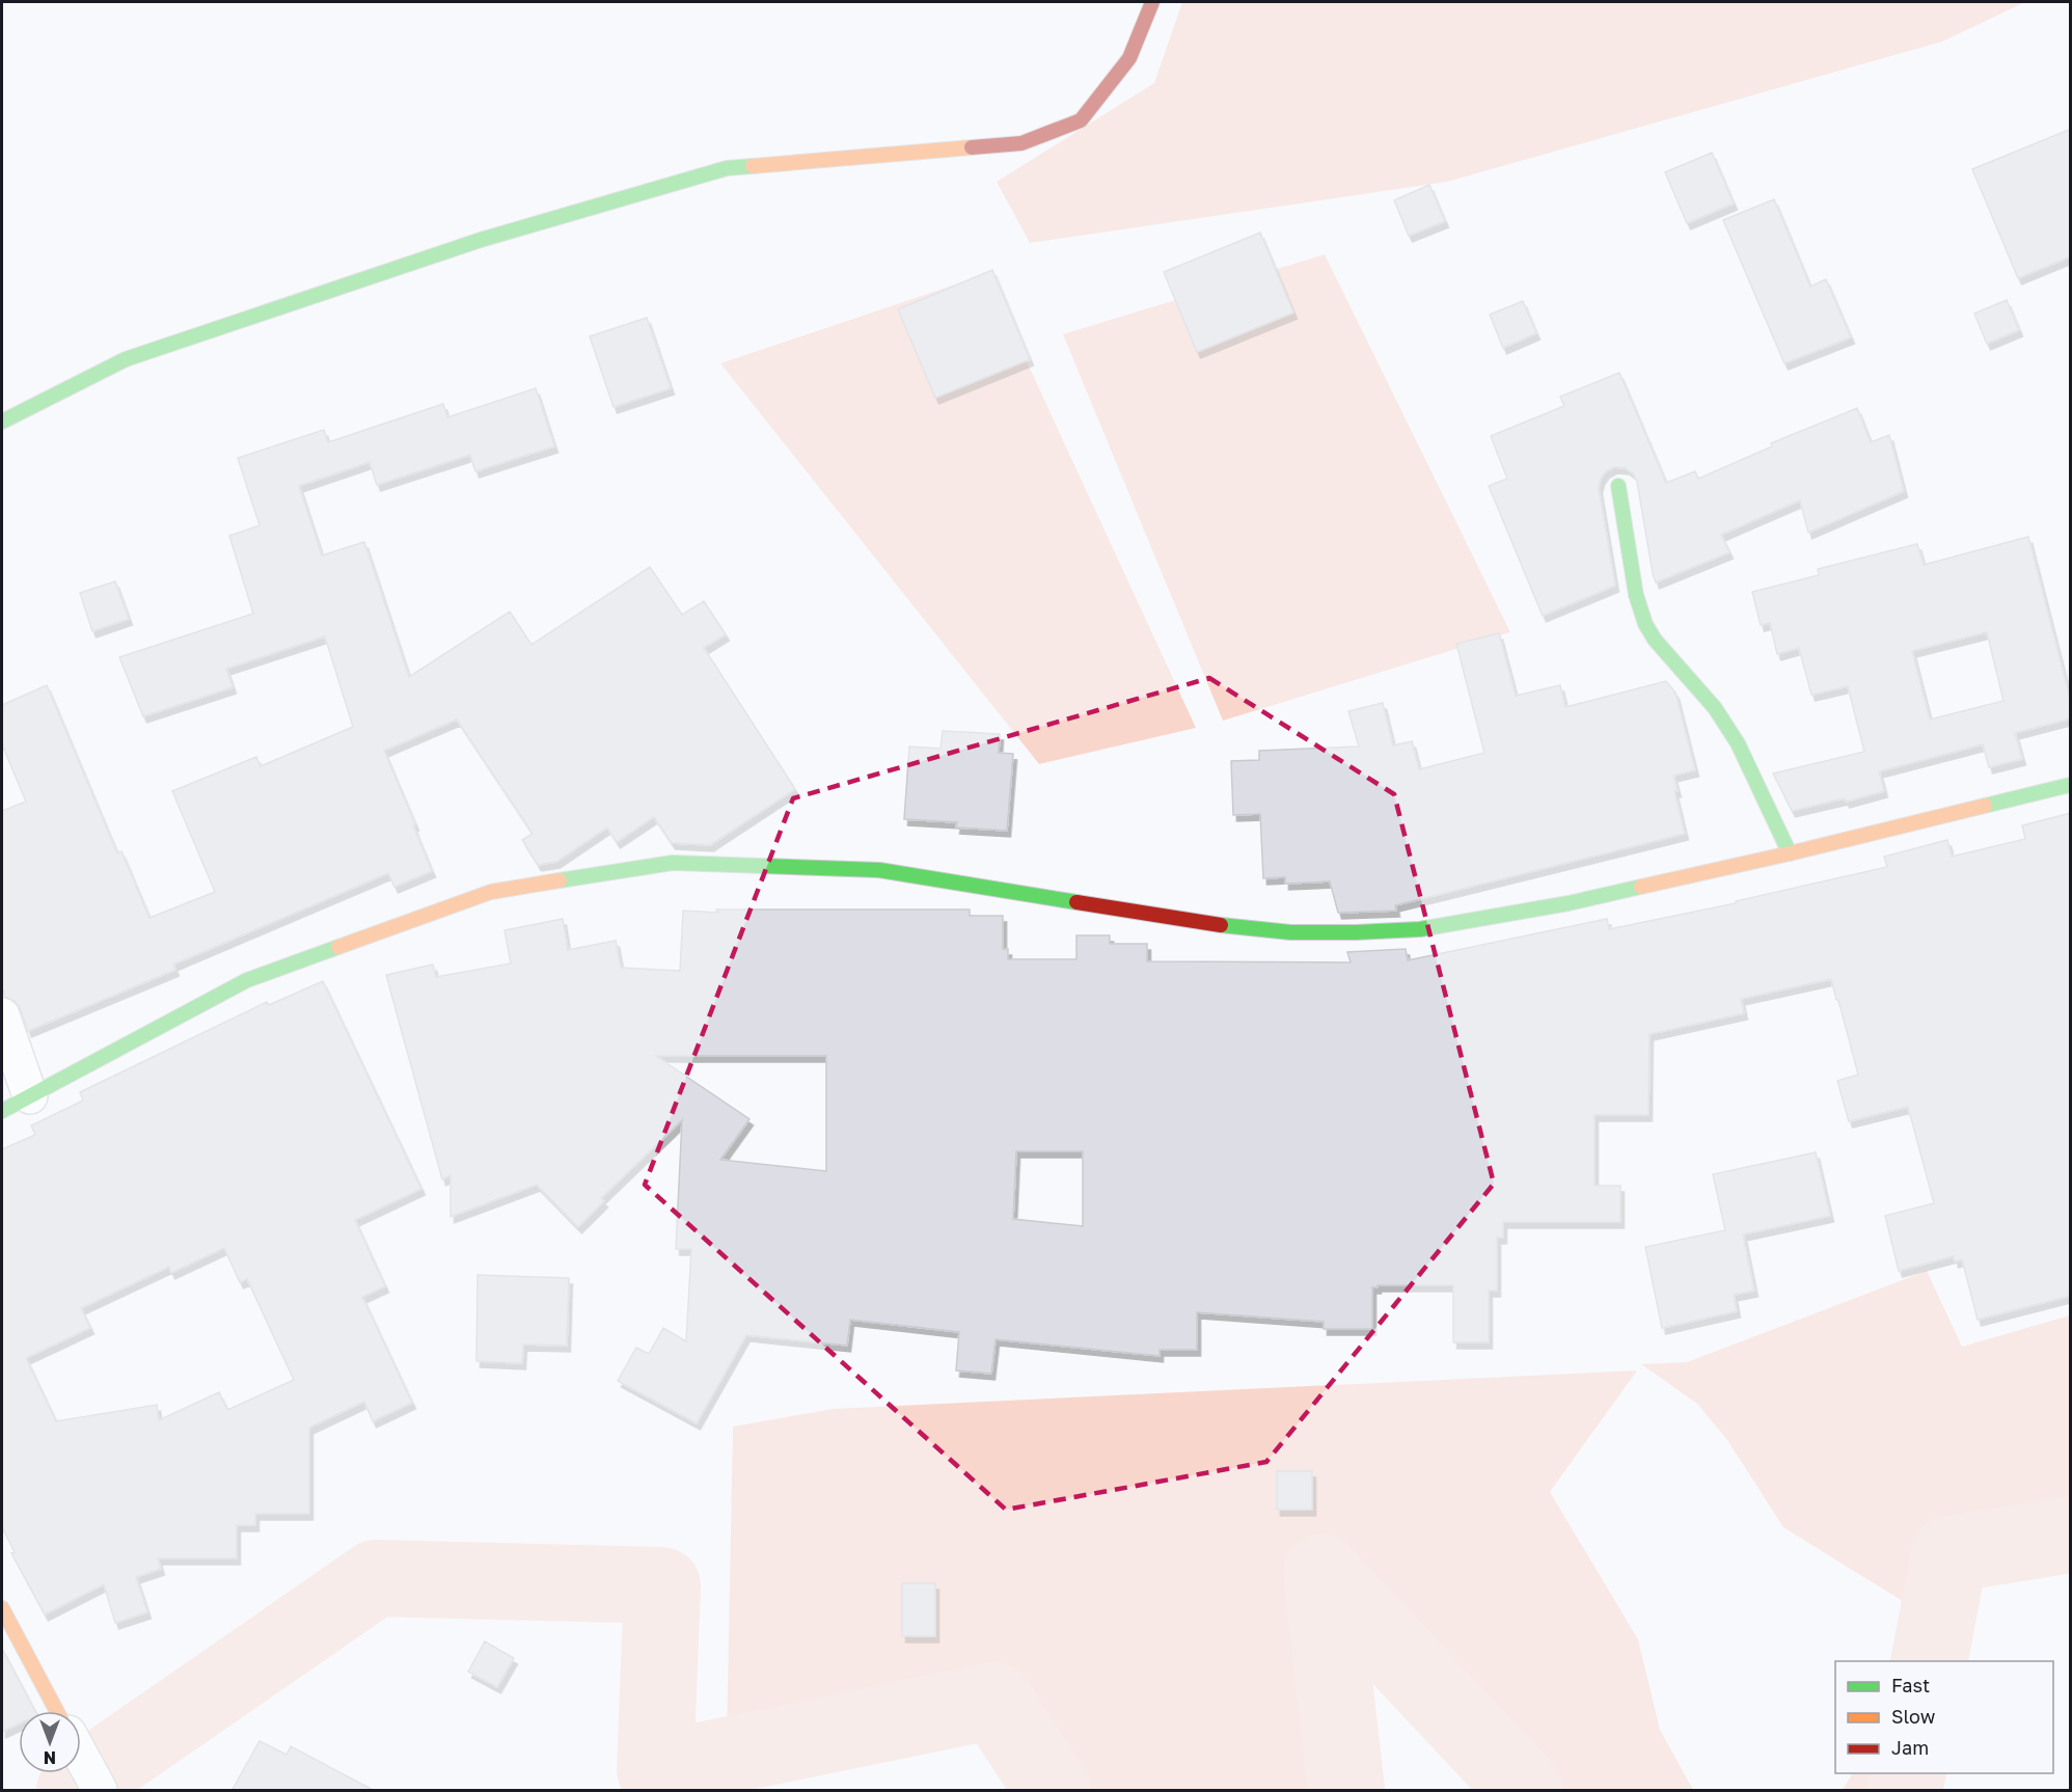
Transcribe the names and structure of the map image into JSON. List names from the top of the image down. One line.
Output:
{"legend":["Fast","Slow","Jam"],"north":"bottom"}
